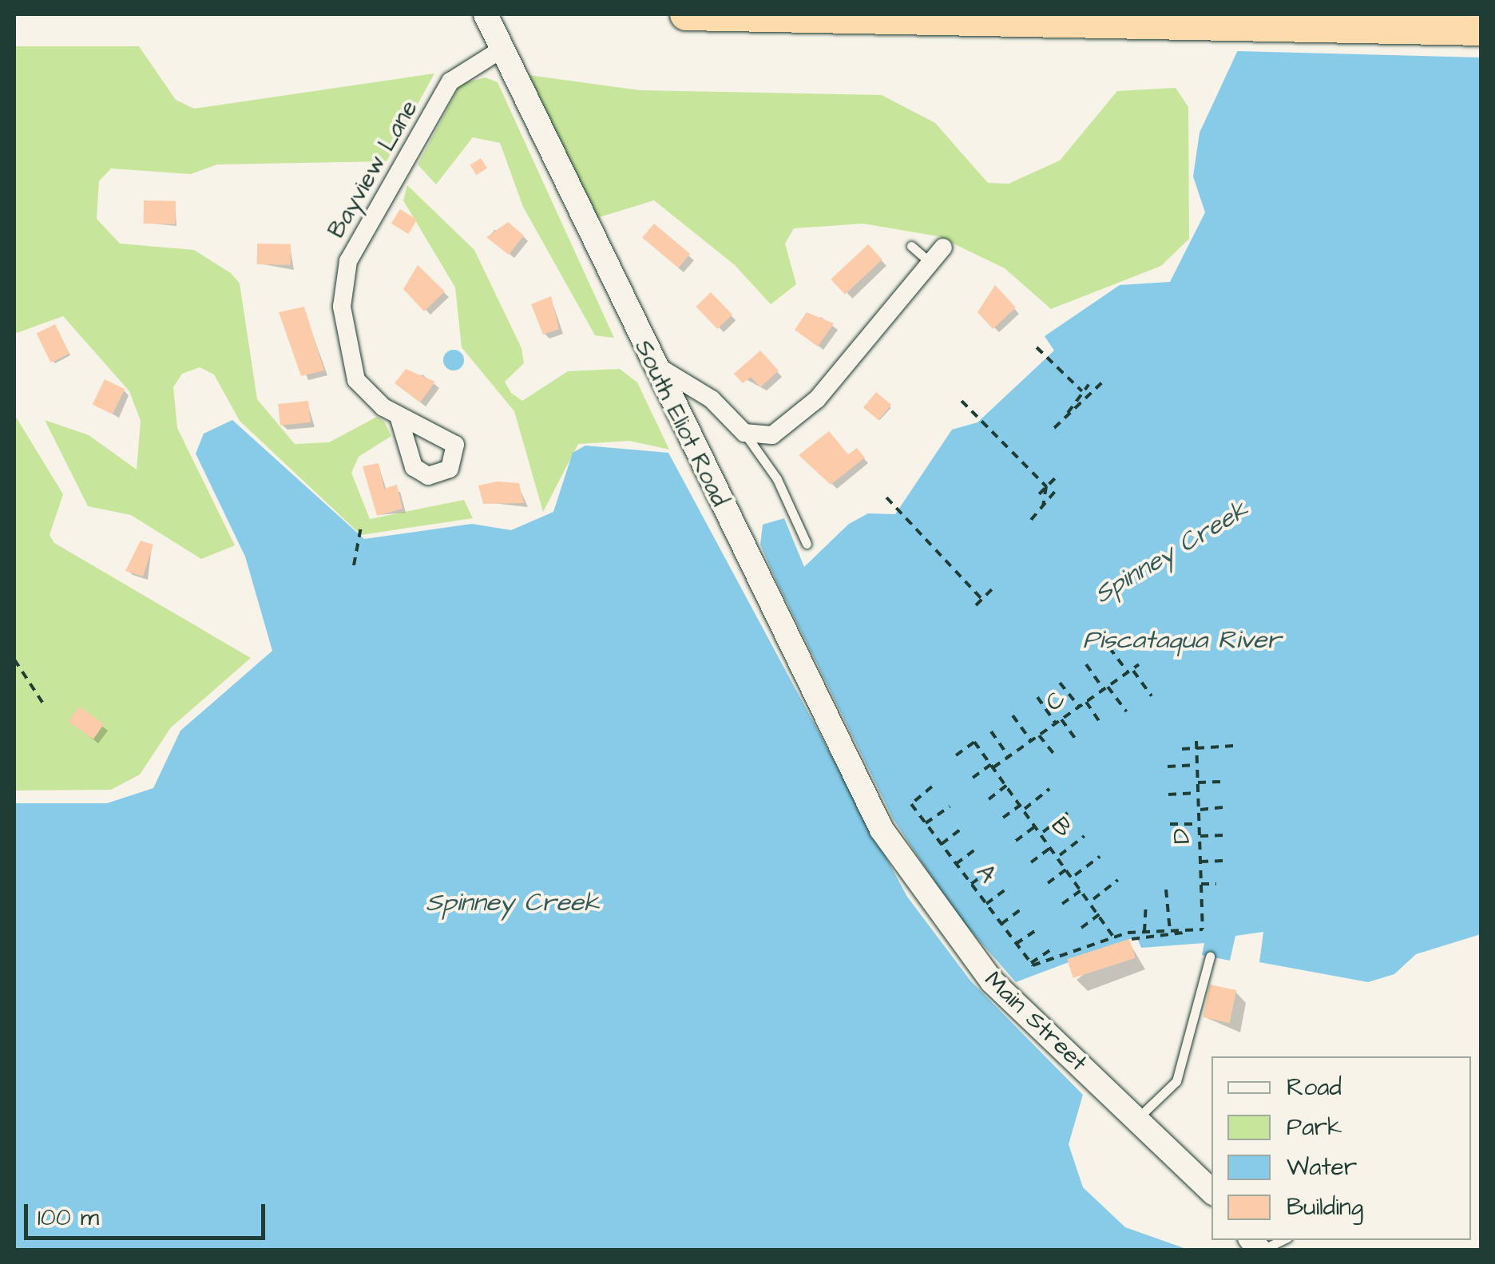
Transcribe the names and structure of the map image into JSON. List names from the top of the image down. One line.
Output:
{"streets":{"main road":["South Eliot Road","Main Street"],"street":["Bayview Lane"],"path":["C","B","D","A"]},"crossings":[["Bayview Lane","South Eliot Road"],["South Eliot Road","Main Street"],["C","B"]],"water":["Spinney Creek","Piscataqua River"],"legend":["Road","Park","Water","Building"],"scale_bar":"100 m"}
